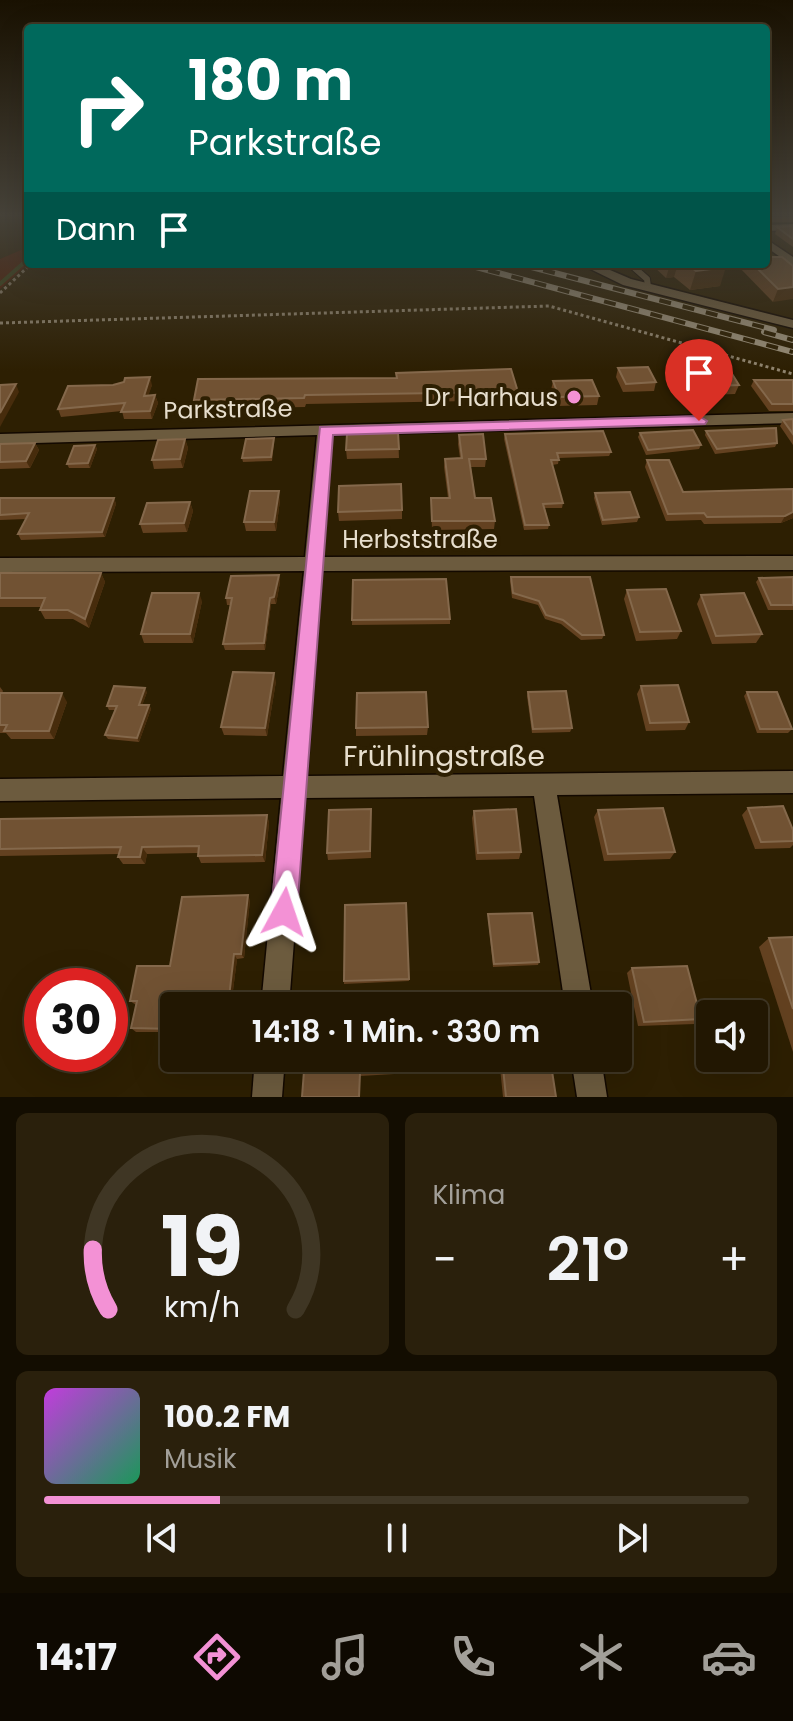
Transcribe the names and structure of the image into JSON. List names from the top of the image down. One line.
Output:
{"streets":{"street":["Parkstraße","Herbststraße","Frühlingstraße"]},"places":["Dr Harhaus"],"page":{"turn":["180 m","Parkstraße"],"then":"Dann","limit":"30","trip":"14:18 · 1 Min. · 330 m","tile":"Klima","heat":["−","21°","+"],"song":["100.2 FM","Musik"],"tabs":"14:17","gauge":["19","km/h"]}}
